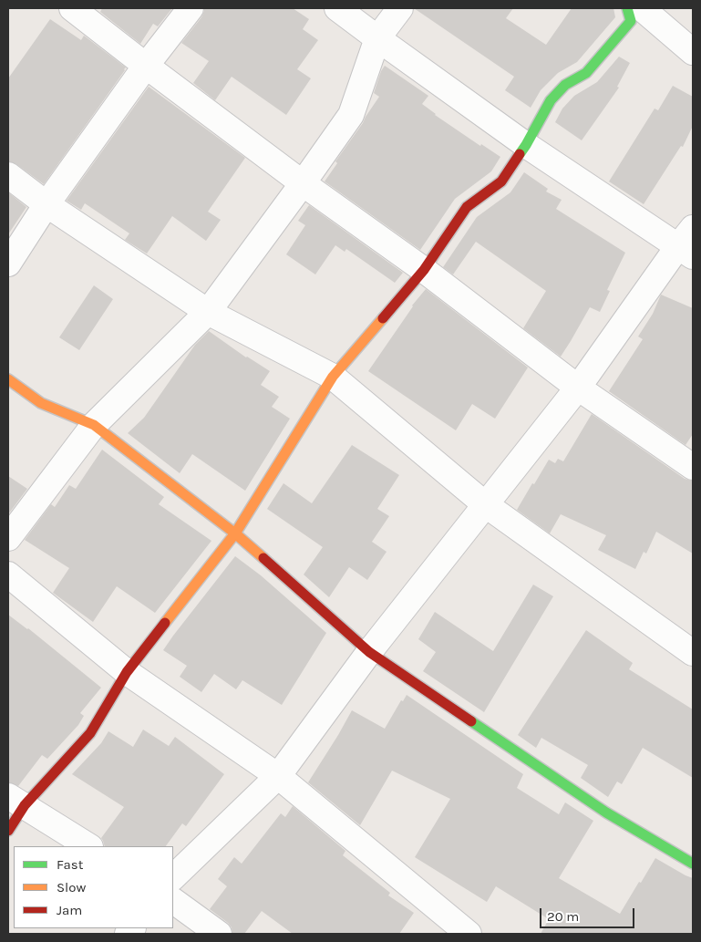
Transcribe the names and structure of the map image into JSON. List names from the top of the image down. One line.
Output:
{"legend":["Fast","Slow","Jam"],"scale_bar":"20 m"}
